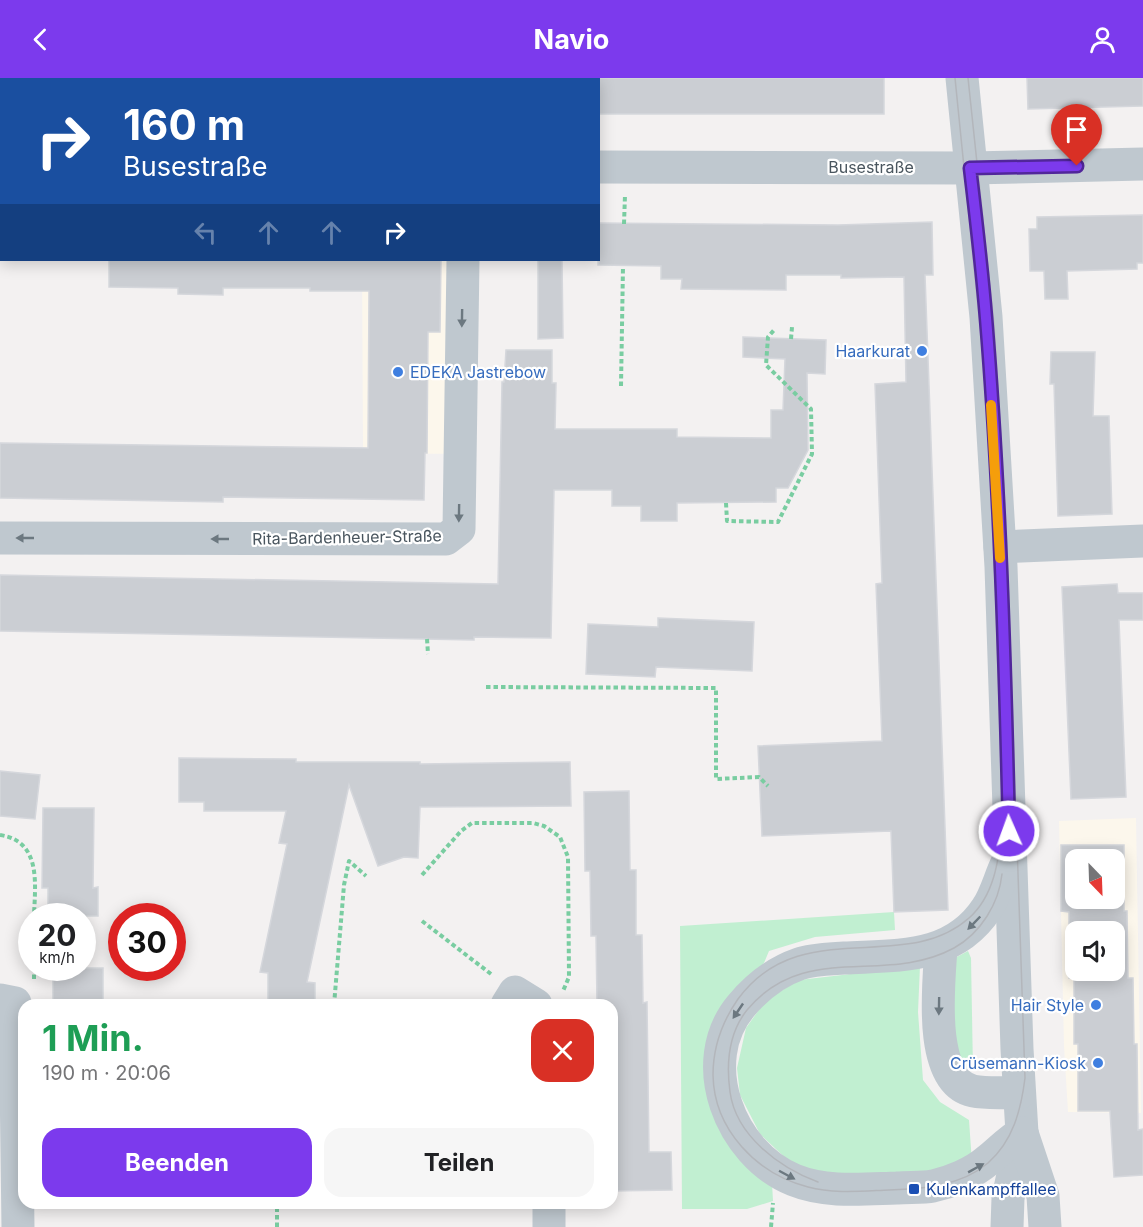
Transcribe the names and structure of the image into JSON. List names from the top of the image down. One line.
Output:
{"streets":{"street":["Busestraße","Rita-Bardenheuer-Straße"]},"places":{"other":["Haarkurat","EDEKA Jastrebow","Hair Style","Crüsemann-Kiosk"],"transit":["Kulenkampffallee"]},"north":"bottom right","page":{"header":"Navio","turn":["160 m","Busestraße"],"speed":"20 km/h","limit":"30","heading":["1 Min.","190 m · 20:06"],"buttons":["Beenden","Teilen"]}}
